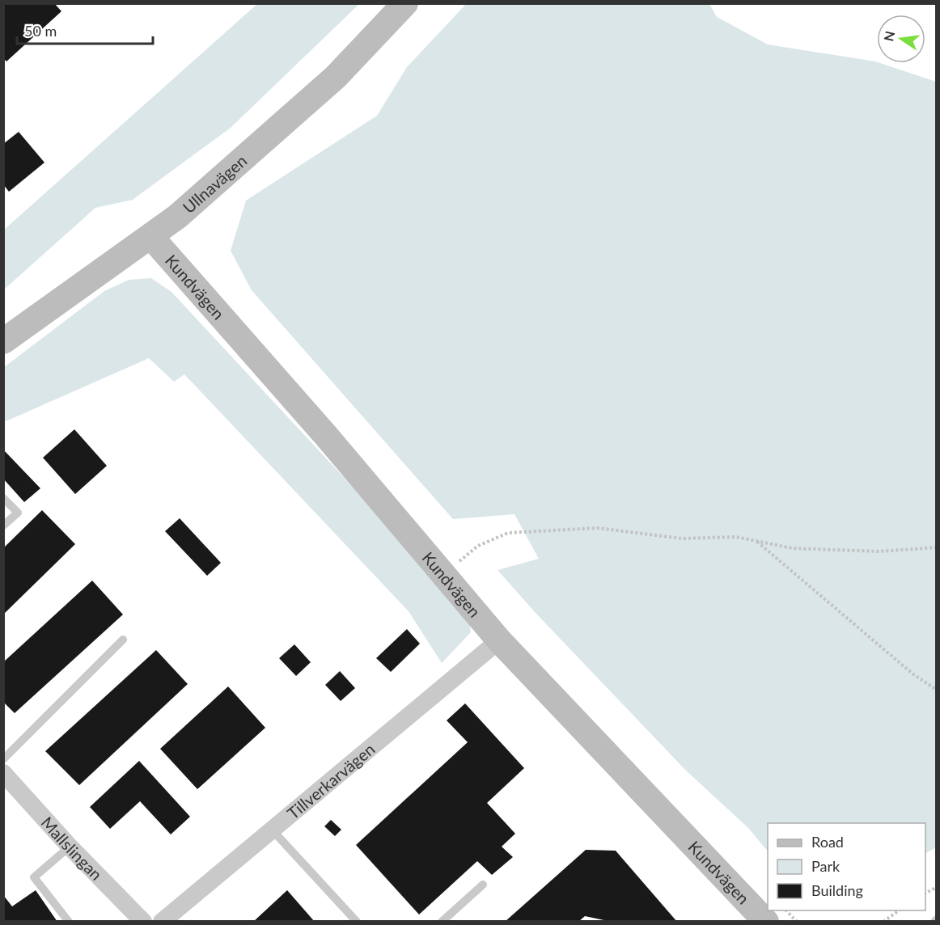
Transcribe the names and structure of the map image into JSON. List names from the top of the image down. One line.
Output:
{"streets":{"street":["Ullnavägen","Kundvägen","Tillverkarvägen","Mallslingan"]},"crossings":[["Ullnavägen","Kundvägen"],["Kundvägen","Tillverkarvägen"]],"legend":["Road","Park","Building"],"scale_bar":"50 m","north":"left"}
